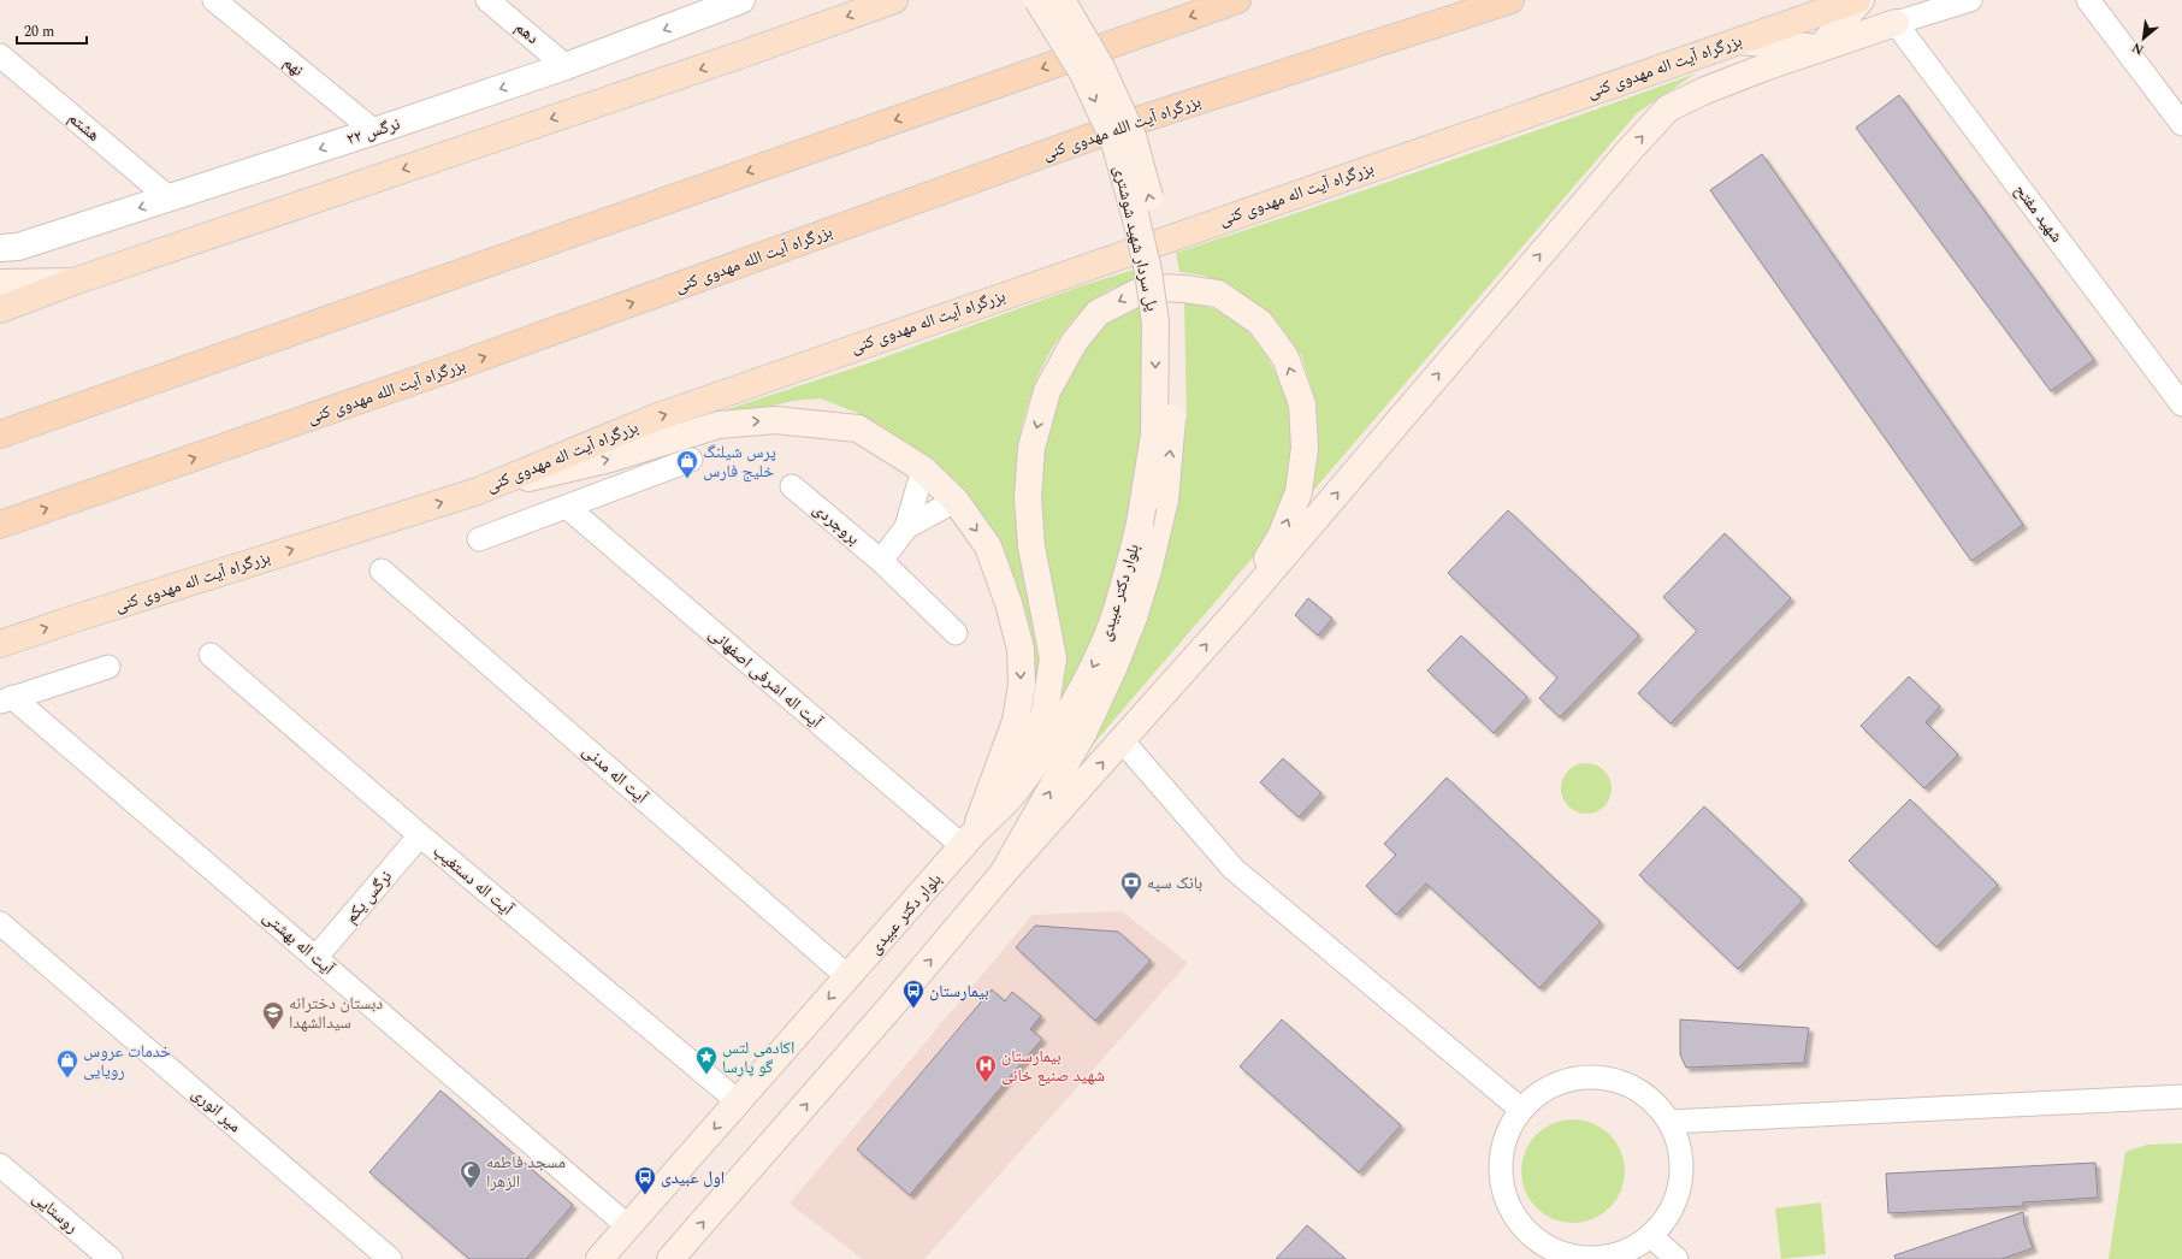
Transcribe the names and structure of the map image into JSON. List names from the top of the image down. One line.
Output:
{"streets":{"highway":["بزرگراه آیت الله مهدوی کنی"],"main road":["بزرگراه آیت اله مهدوی کنی","پل سردار شهید شوشتری","بلوار دکتر عبیدی"],"street":["دهم","نهم","هشتم","نرگس ۲۲","شهید مفتح","بروجردی","آیت اله اشرفی اصفهانی","آیت اله مدنی","آیت اله دستغیب","نرگس یکم","آیت اله بهشتی","میر انوری","روستایی"]},"crossings":[["دهم","نرگس ۲۲"],["نهم","نرگس ۲۲"],["هشتم","نرگس ۲۲"],["پل سردار شهید شوشتری","بلوار دکتر عبیدی"],["بلوار دکتر عبیدی","آیت اله اشرفی اصفهانی"],["بلوار دکتر عبیدی","آیت اله مدنی"],["بلوار دکتر عبیدی","آیت اله دستغیب"],["بلوار دکتر عبیدی","آیت اله بهشتی"],["آیت اله دستغیب","نرگس یکم"],["نرگس یکم","آیت اله بهشتی"]],"one_way":["بزرگراه آیت اله مهدوی کنی","نرگس ۲۲"],"places":{"shop":["پرس شیلنگ خلیج فارس","خدمات عروس رویایی"],"bank":["بانک سپه"],"bus stop":["بیمارستان","اول عبیدی"],"school or university":["دبستان دخترانه سیدالشهدا"],"place":["اکادمی لتس گو پارسا"],"hospital":["بیمارستان شهید صنیع خانی"],"mosque":["مسجد فاطمه الزهرا"]},"scale_bar":"20 m","north":"bottom left"}
